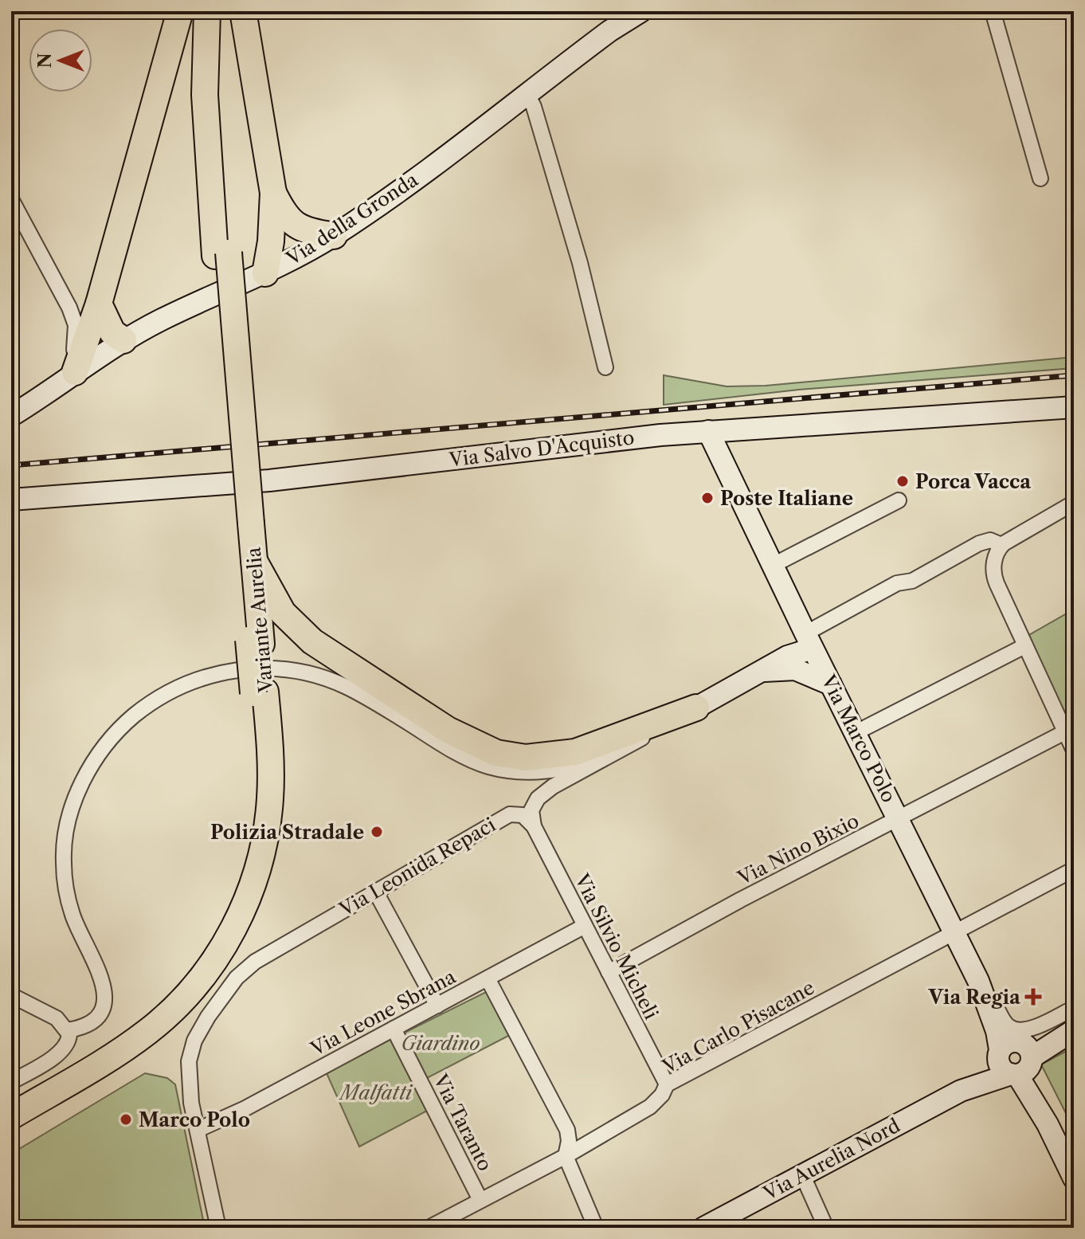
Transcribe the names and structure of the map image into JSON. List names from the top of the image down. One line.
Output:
{"streets":{"highway":["Variante Aurelia"],"street":["Via della Gronda","Via Salvo D'Acquisto","Via Marco Polo","Via Nino Bixio","Via Leonida Repaci","Via Silvio Micheli","Via Leone Sbrana","Via Carlo Pisacane","Via Taranto","Via Aurelia Nord"]},"crossings":[["Via Salvo D'Acquisto","Via Marco Polo"],["Via Marco Polo","Via Nino Bixio"],["Via Marco Polo","Via Carlo Pisacane"],["Via Marco Polo","Via Aurelia Nord"],["Via Nino Bixio","Via Silvio Micheli"],["Via Leonida Repaci","Via Silvio Micheli"],["Via Leonida Repaci","Via Leone Sbrana"],["Via Silvio Micheli","Via Leone Sbrana"],["Via Silvio Micheli","Via Carlo Pisacane"],["Via Leone Sbrana","Via Taranto"],["Via Carlo Pisacane","Via Taranto"]],"parks":["Giardino","Malfatti"],"places":{"other":["Porca Vacca","Poste Italiane","Polizia Stradale","Marco Polo"],"health":["Via Regia"]},"north":"left"}
